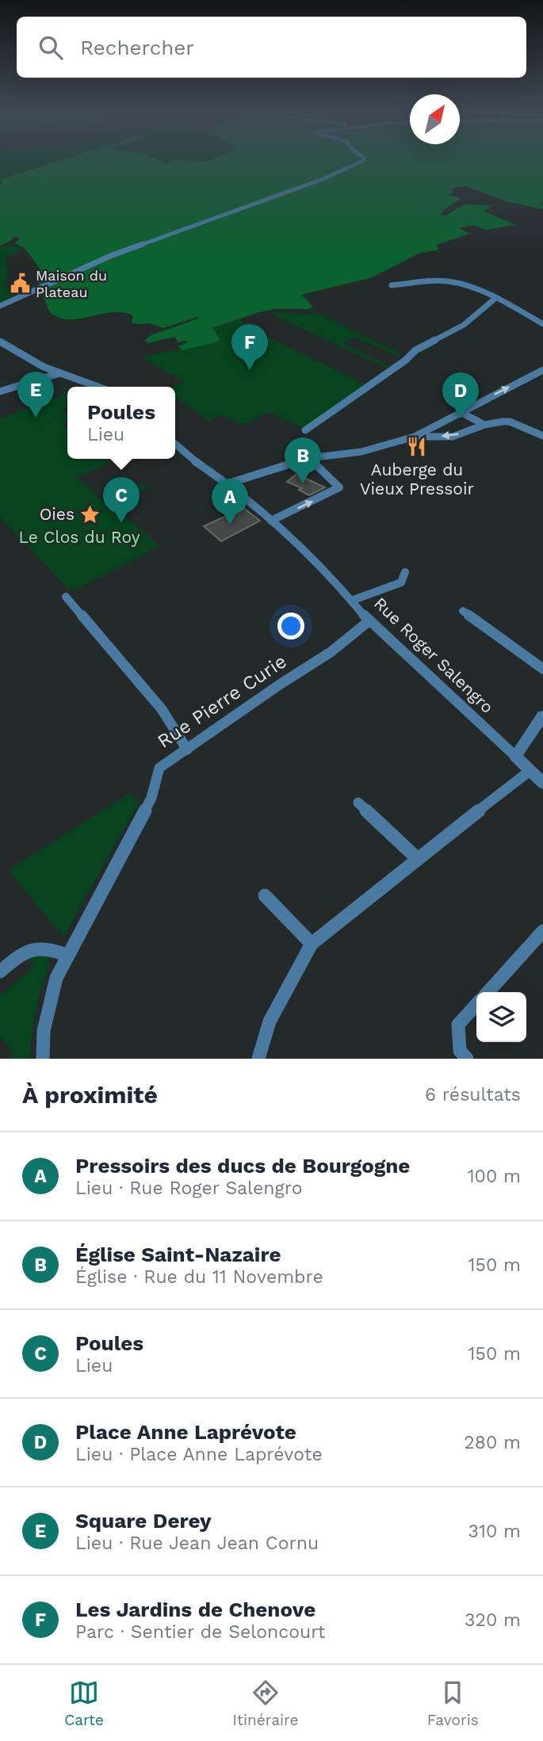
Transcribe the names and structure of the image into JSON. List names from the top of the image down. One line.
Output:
{"streets":{"street":["Rue Roger Salengro","Rue Pierre Curie"]},"crossings":[["Rue Roger Salengro","Rue Pierre Curie"]],"parks":["Le Clos du Roy"],"places":{"public building":["Maison du Plateau"],"restaurant":["Auberge du Vieux Pressoir"],"place":["Oies"]},"north":"top right","page":{"search":"Rechercher","pins":["F","E","D","B","C","A"],"popup":["Poules","Lieu"],"heading":["À proximité","6 résultats"],"list":[{"mark":"A","name":"Pressoirs des ducs de Bourgogne","note":"Lieu · Rue Roger Salengro","value":"100 m"},{"mark":"B","name":"Église Saint-Nazaire","note":"Église · Rue du 11 Novembre","value":"150 m"},{"mark":"C","name":"Poules","note":"Lieu","value":"150 m"},{"mark":"D","name":"Place Anne Laprévote","note":"Lieu · Place Anne Laprévote","value":"280 m"},{"mark":"E","name":"Square Derey","note":"Lieu · Rue Jean Jean Cornu","value":"310 m"},{"mark":"F","name":"Les Jardins de Chenove","note":"Parc · Sentier de Seloncourt","value":"320 m"}],"nav":["Carte","Itinéraire","Favoris"]}}
